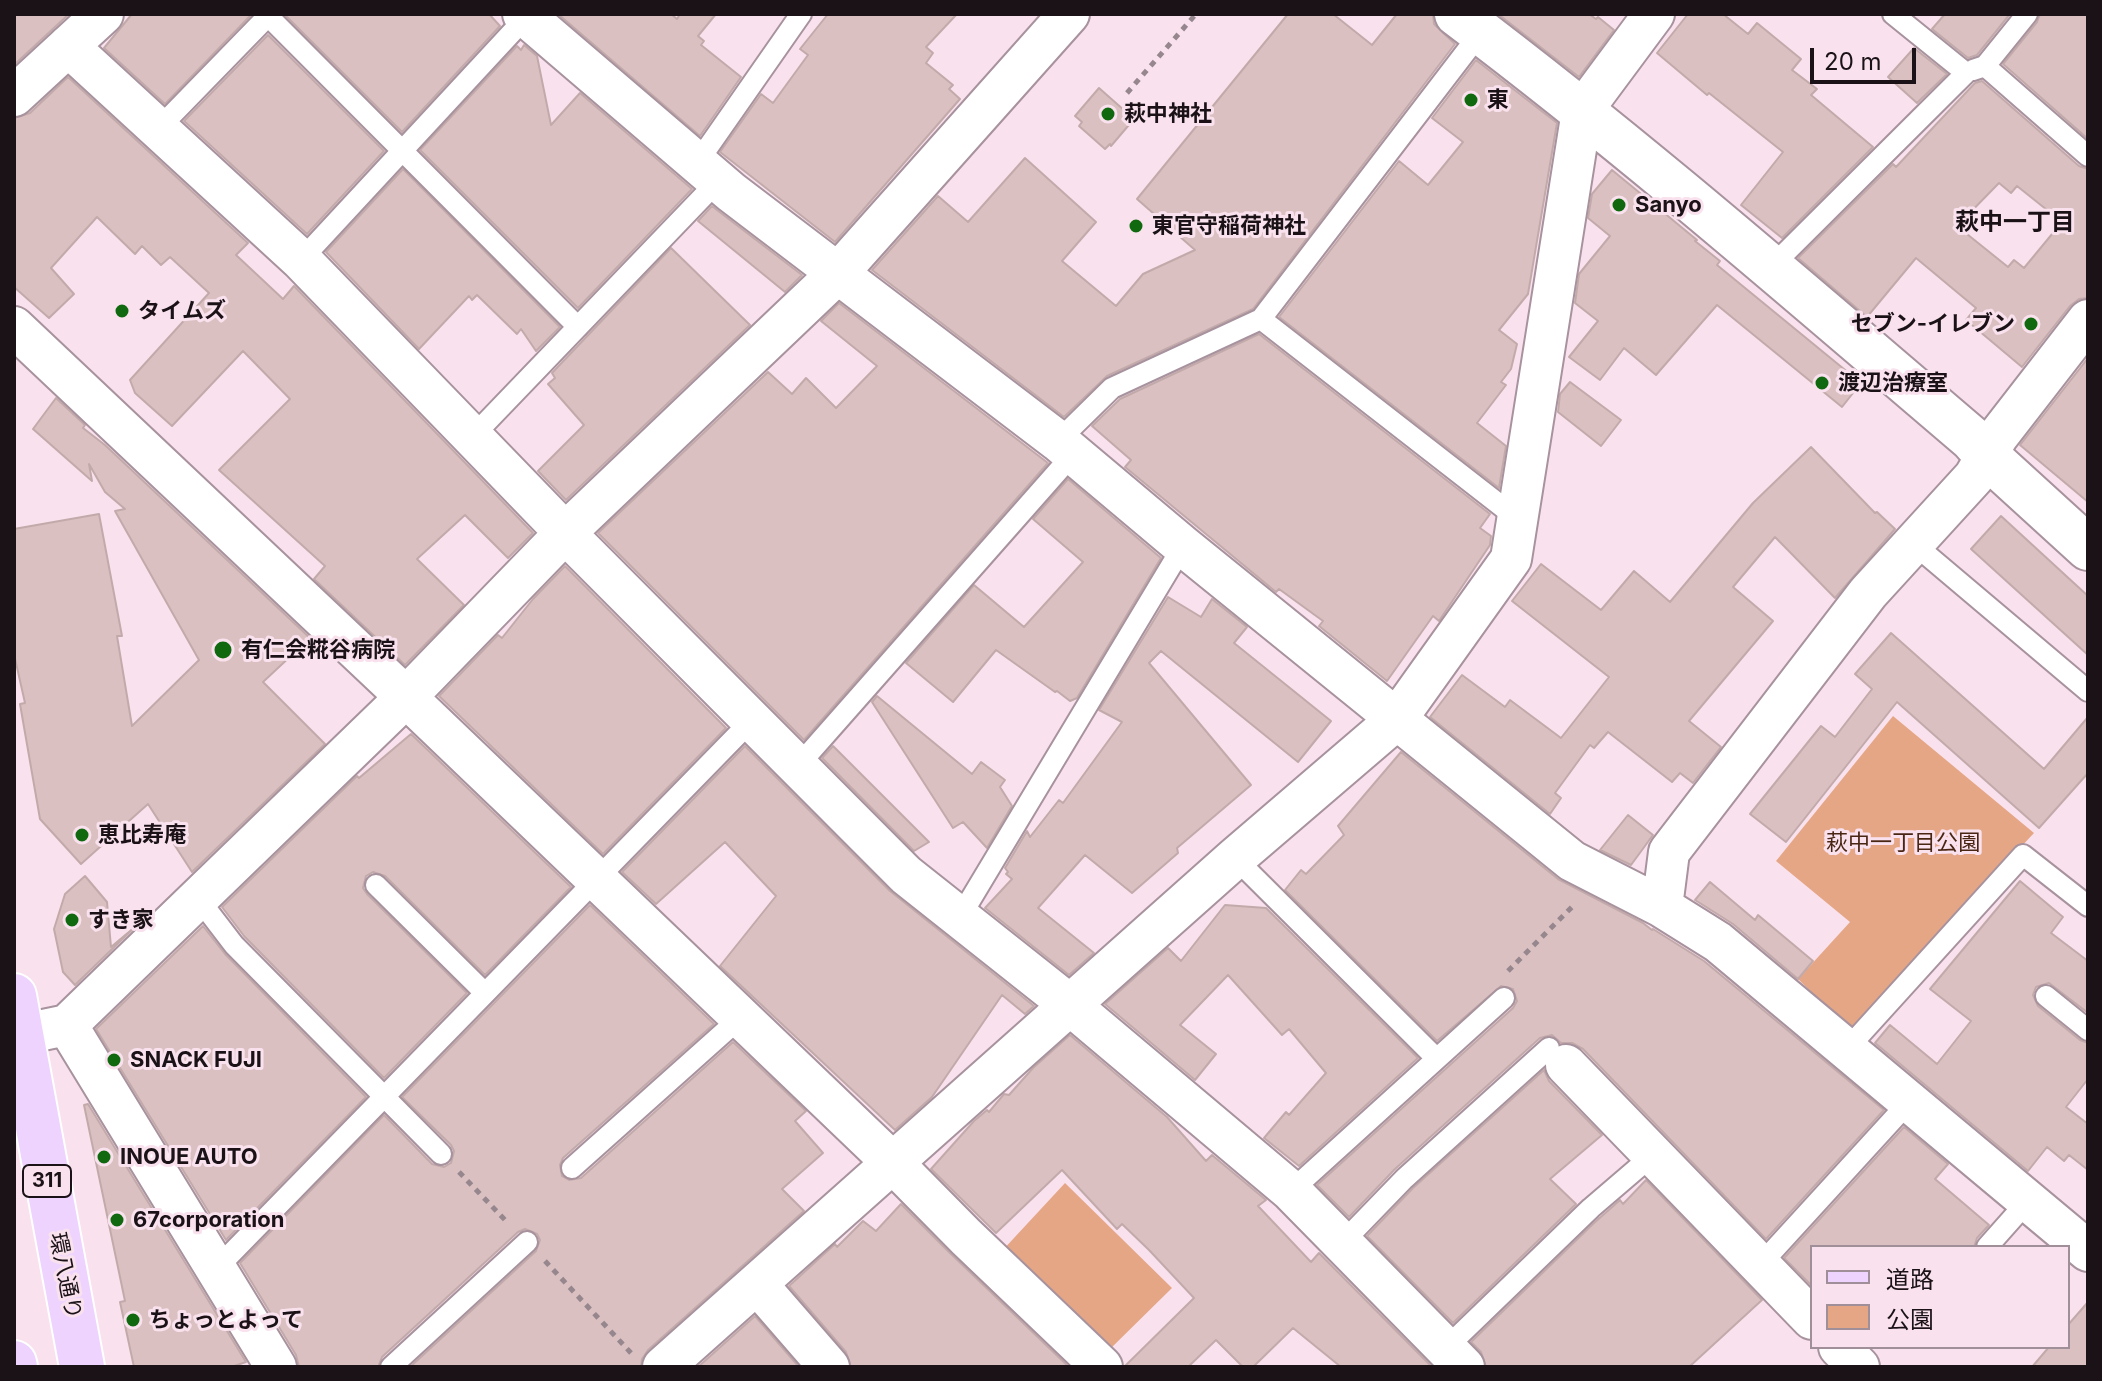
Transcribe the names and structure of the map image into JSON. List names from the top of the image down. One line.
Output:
{"streets":{"main road":["311","環八通り"]},"districts":["萩中一丁目"],"parks":["萩中一丁目公園"],"places":["東","萩中神社","Sanyo","東官守稲荷神社","タイムズ","セブン-イレブン","渡辺治療室","有仁会糀谷病院","恵比寿庵","すき家","SNACK FUJI","INOUE AUTO","67corporation","ちょっとよって"],"legend":["道路","公園"],"scale_bar":"20 m"}
